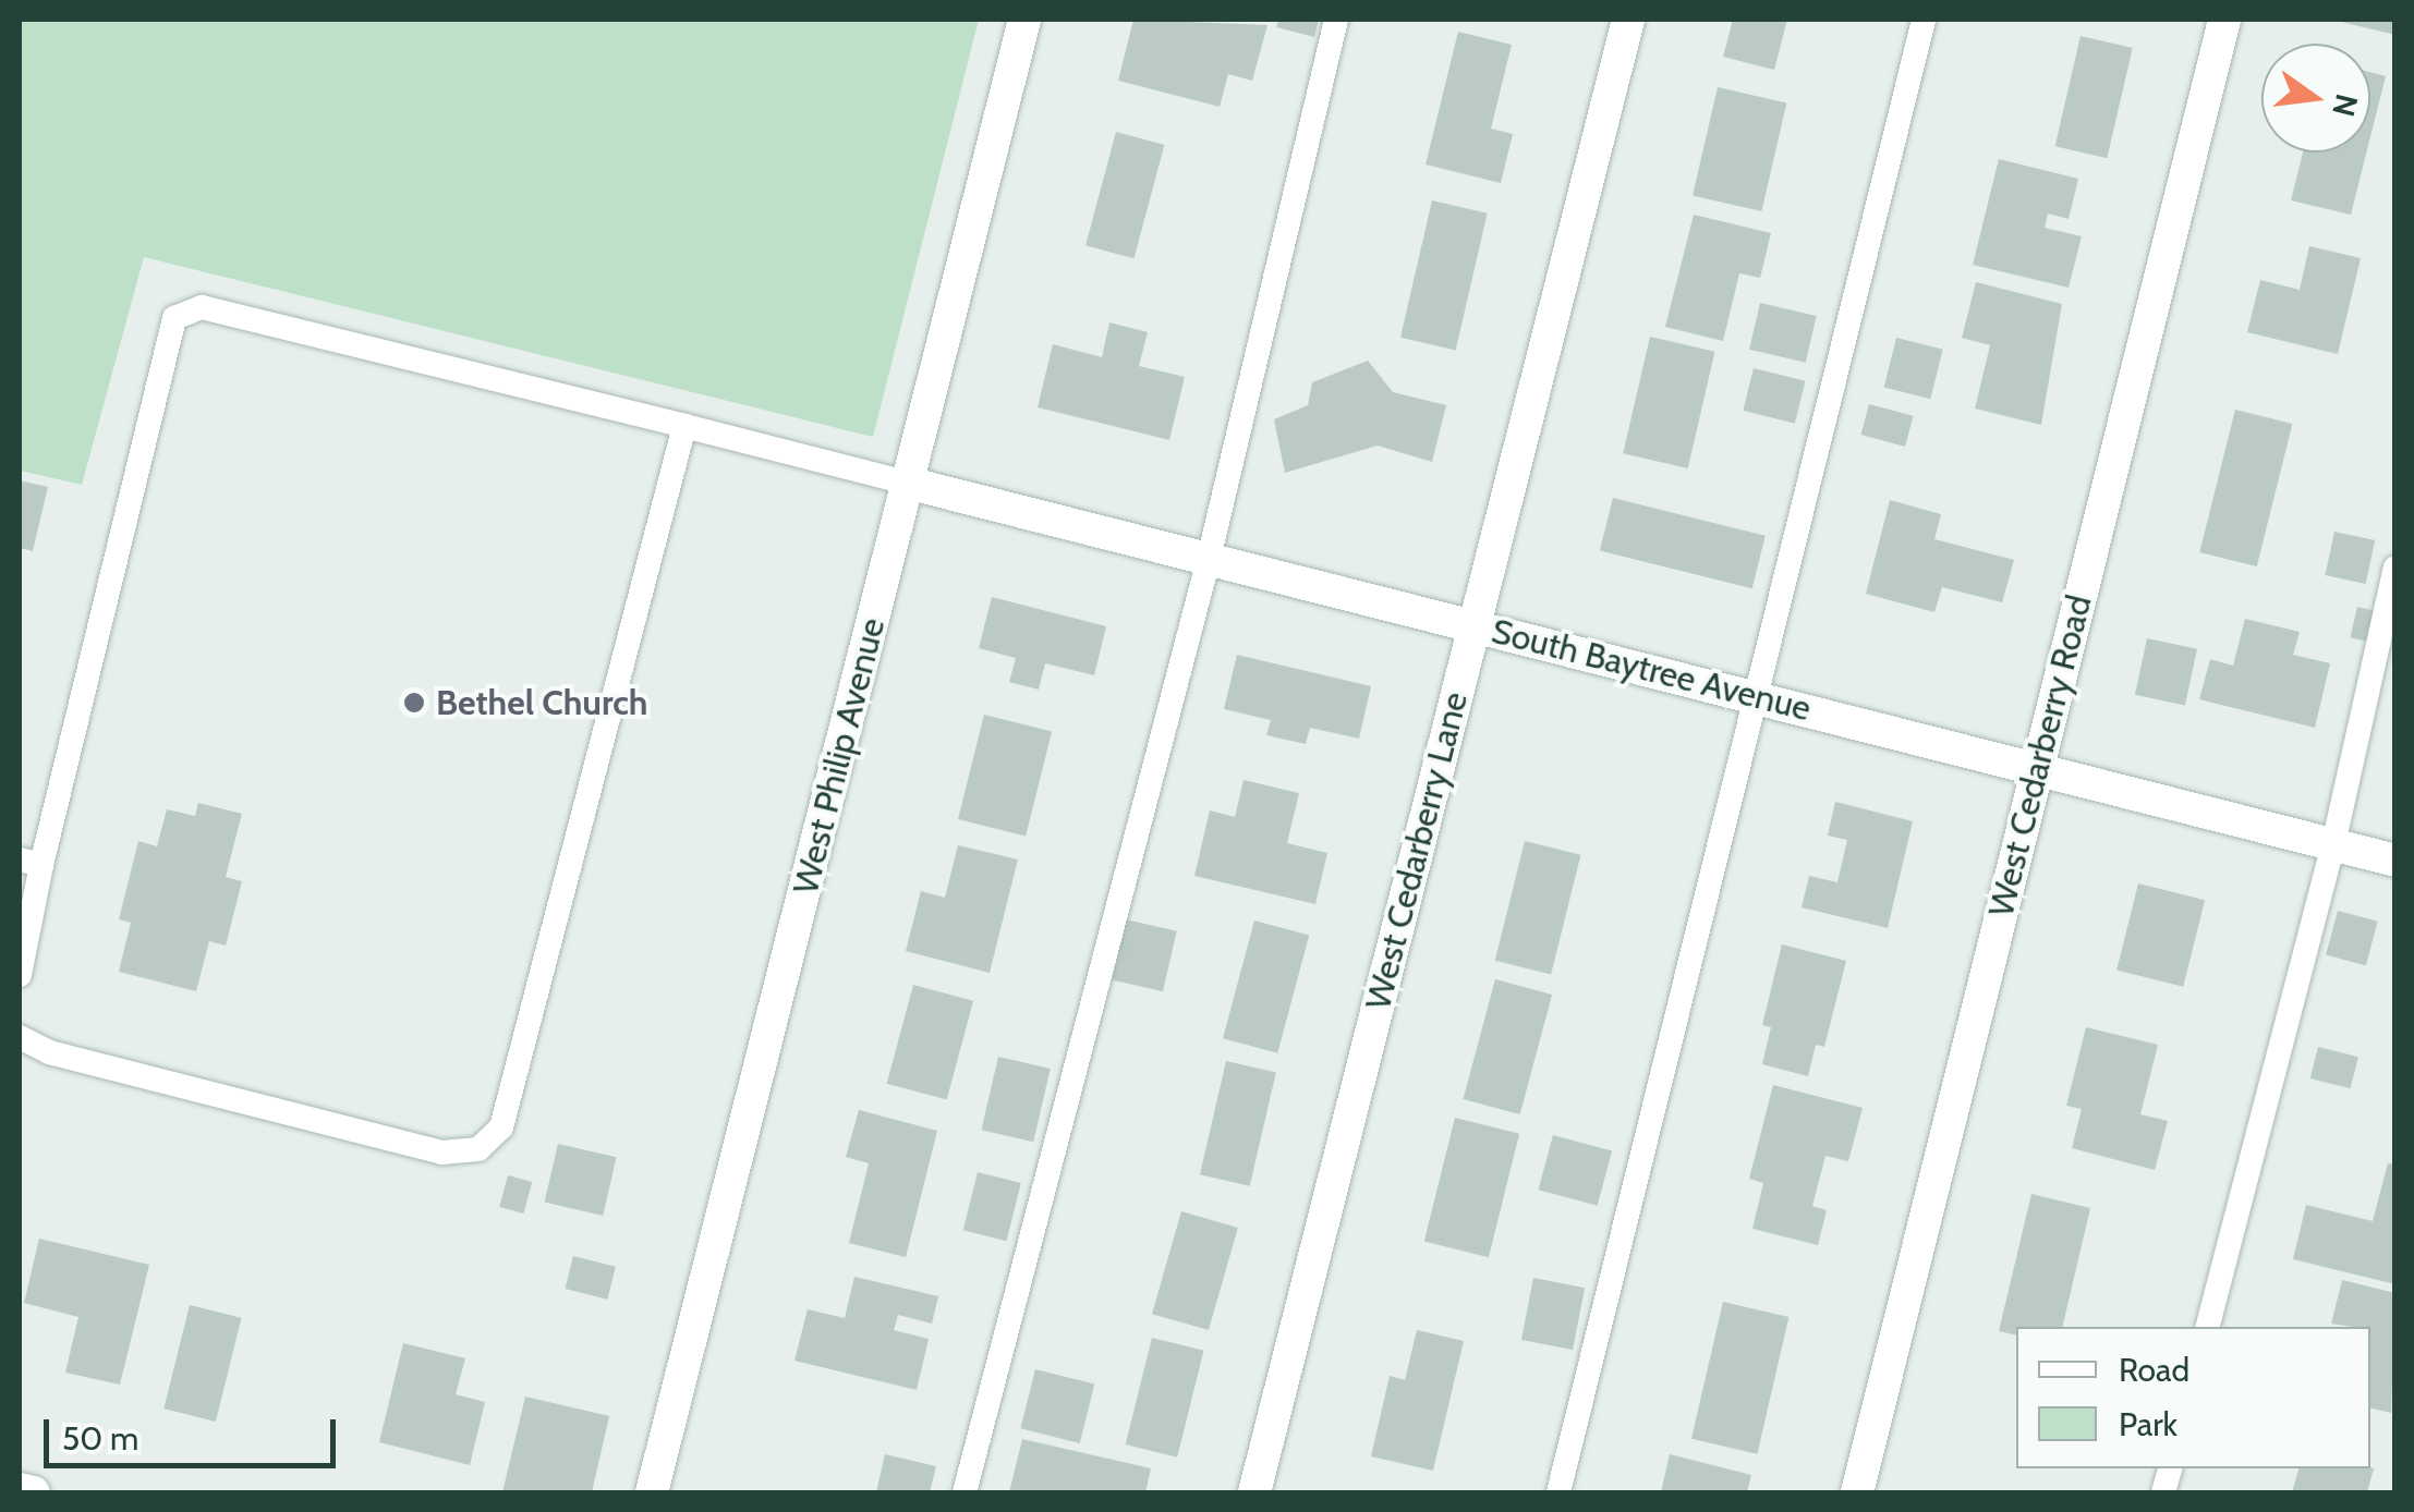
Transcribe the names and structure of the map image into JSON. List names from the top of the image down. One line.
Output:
{"streets":{"street":["South Baytree Avenue","West Philip Avenue","West Cedarberry Road","West Cedarberry Lane"]},"crossings":[["South Baytree Avenue","West Philip Avenue"],["South Baytree Avenue","West Cedarberry Road"],["South Baytree Avenue","West Cedarberry Lane"]],"places":["Bethel Church"],"legend":["Road","Park"],"scale_bar":"50 m","north":"right"}
